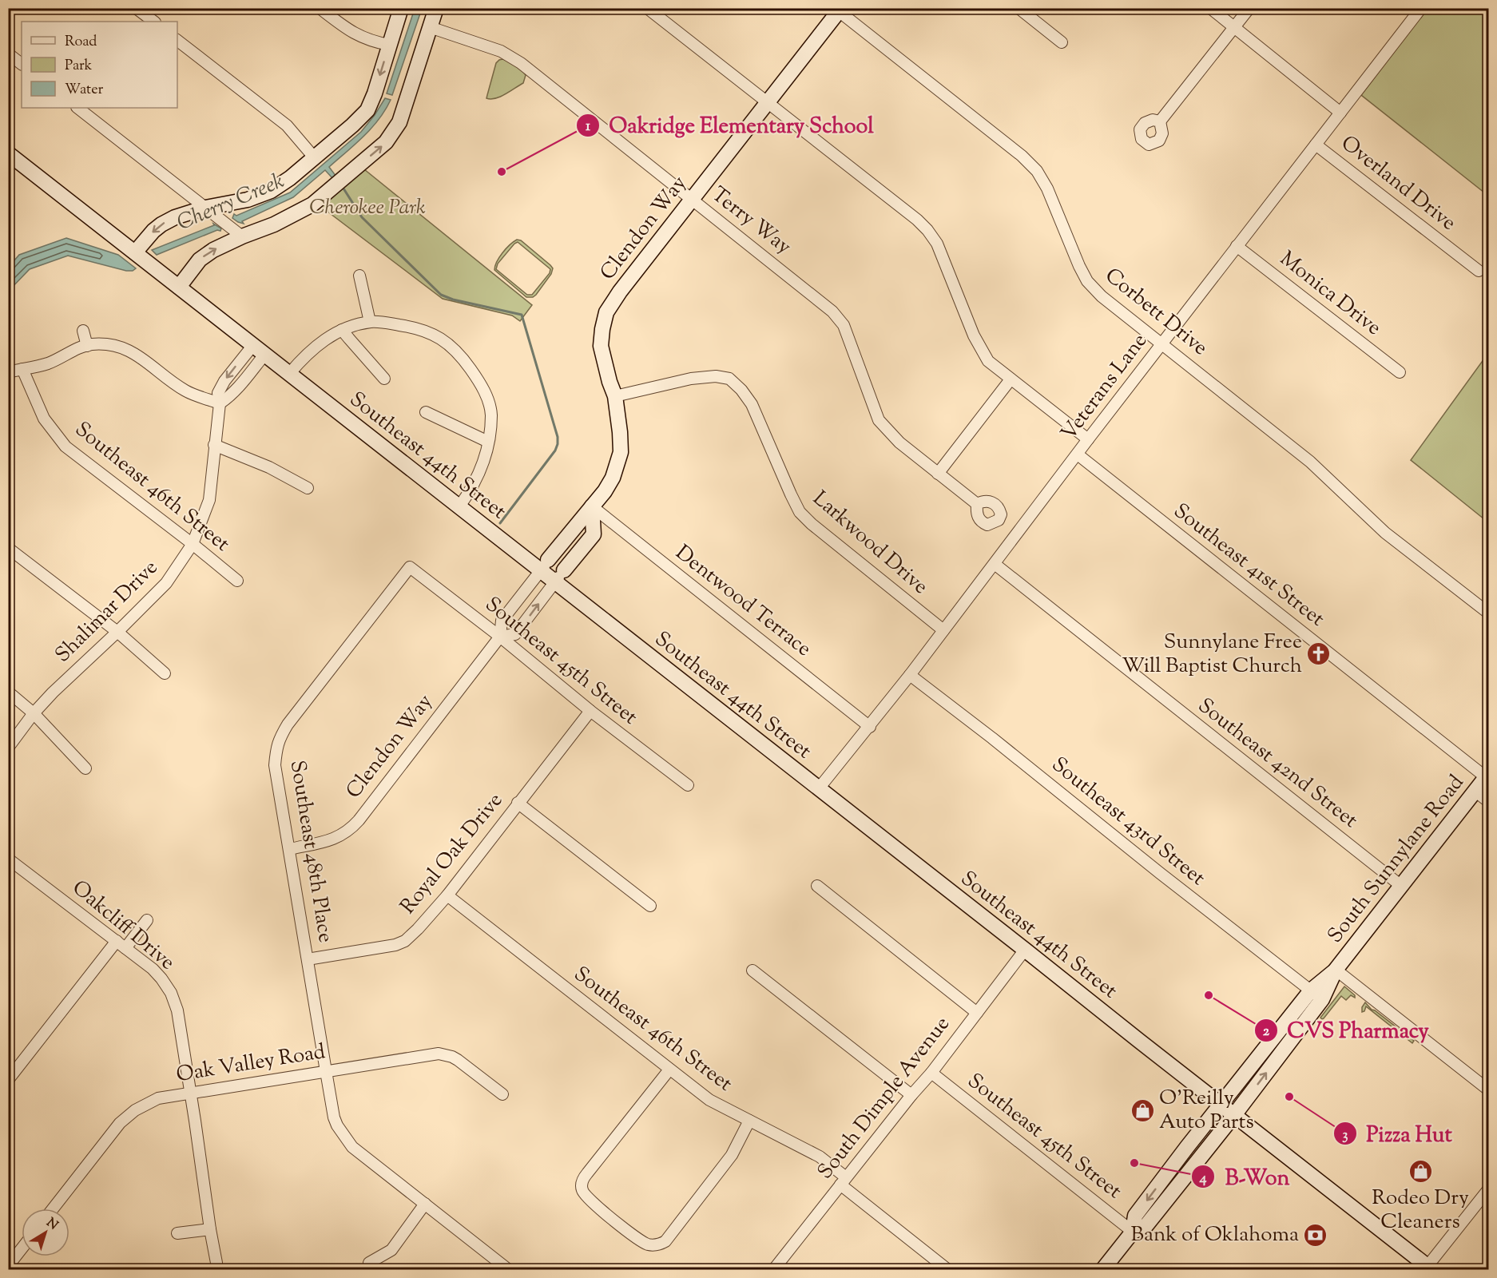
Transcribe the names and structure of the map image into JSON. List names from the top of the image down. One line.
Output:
{"streets":{"main road":["Clendon Way","Southeast 44th Street","South Sunnylane Road"],"street":["Overland Drive","Terry Way","Monica Drive","Corbett Drive","Veterans Lane","Southeast 46th Street","Larkwood Drive","Southeast 41st Street","Dentwood Terrace","Shalimar Drive","Southeast 45th Street","Southeast 42nd Street","Southeast 43rd Street","Southeast 48th Place","Royal Oak Drive","Oakcliff Drive","Oak Valley Road","South Dimple Avenue"]},"crossings":[["Overland Drive","Veterans Lane"],["Terry Way","Clendon Way"],["Clendon Way","Corbett Drive"],["Clendon Way","Southeast 44th Street"],["Clendon Way","Larkwood Drive"],["Clendon Way","Dentwood Terrace"],["Clendon Way","Southeast 45th Street"],["Clendon Way","Southeast 48th Place"],["Monica Drive","Veterans Lane"],["Corbett Drive","Veterans Lane"],["Veterans Lane","Southeast 44th Street"],["Veterans Lane","Larkwood Drive"],["Veterans Lane","Southeast 41st Street"],["Veterans Lane","Dentwood Terrace"],["Veterans Lane","Southeast 42nd Street"],["Veterans Lane","Southeast 43rd Street"],["Southeast 44th Street","Shalimar Drive"],["Southeast 44th Street","South Sunnylane Road"],["Southeast 44th Street","South Dimple Avenue"],["Southeast 46th Street","Shalimar Drive"],["Southeast 46th Street","Royal Oak Drive"],["Southeast 46th Street","South Dimple Avenue"],["Southeast 41st Street","South Sunnylane Road"],["Southeast 45th Street","Southeast 48th Place"],["Southeast 45th Street","Royal Oak Drive"],["Southeast 45th Street","South Sunnylane Road"],["Southeast 45th Street","South Dimple Avenue"],["Southeast 42nd Street","South Sunnylane Road"],["Southeast 43rd Street","South Sunnylane Road"],["Southeast 48th Place","Royal Oak Drive"],["Southeast 48th Place","Oak Valley Road"],["Oakcliff Drive","Oak Valley Road"]],"water":["Cherry Creek"],"parks":["Cherokee Park"],"places":{"other":["Oakridge Elementary School","CVS Pharmacy","Pizza Hut","B-Won"],"church":["Sunnylane Free Will Baptist Church"],"shop":["O'Reilly Auto Parts","Rodeo Dry Cleaners"],"bank":["Bank of Oklahoma"]},"legend":["Road","Park","Water"],"north":"top right"}
